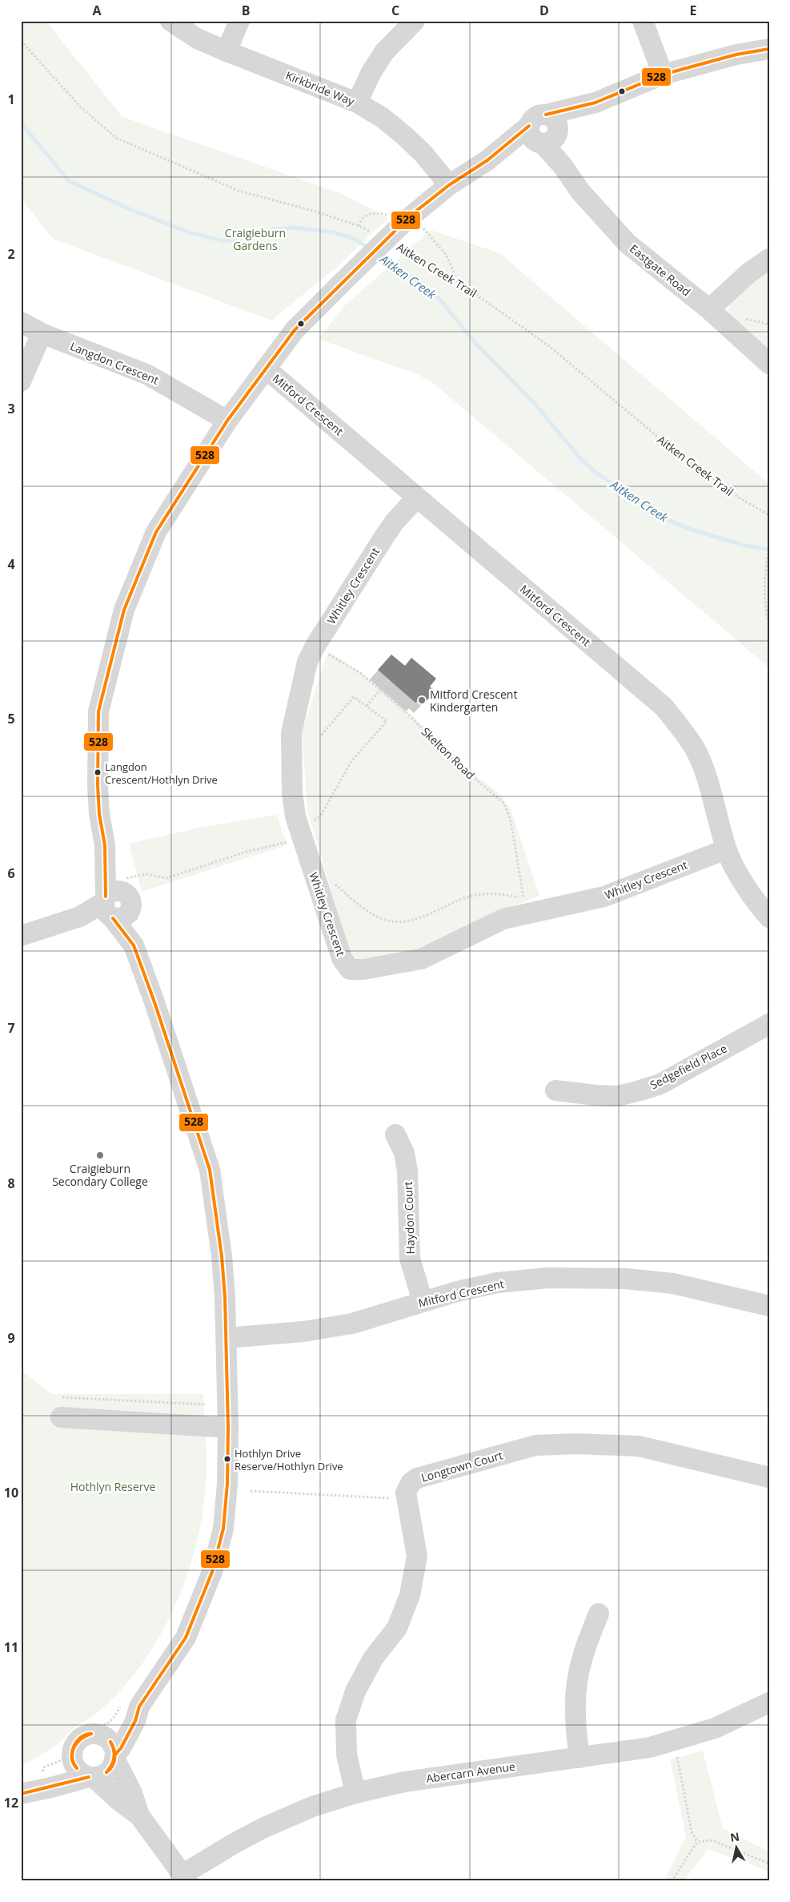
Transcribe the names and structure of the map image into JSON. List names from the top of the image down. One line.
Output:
{"streets":{"street":["Kirkbride Way","Eastgate Road","Langdon Crescent","Mitford Crescent","Whitley Crescent","Sedgefield Place","Haydon Court","Longtown Court","Abercarn Avenue"],"path":["Aitken Creek Trail","Skelton Road"]},"crossings":[["Mitford Crescent","Whitley Crescent"],["Mitford Crescent","Haydon Court"],["Whitley Crescent","Skelton Road"],["Longtown Court","Abercarn Avenue"]],"water":["Aitken Creek"],"parks":["Craigieburn Gardens","Hothlyn Reserve"],"places":["Mitford Crescent Kindergarten","Langdon Crescent/Hothlyn Drive","Craigieburn Secondary College","Hothlyn Drive Reserve/Hothlyn Drive"],"lines":["transit line 528"],"north":"top","grid":{"columns":["A","B","C","D","E"],"rows":["1","2","3","4","5","6","7","8","9","10","11","12"]}}
